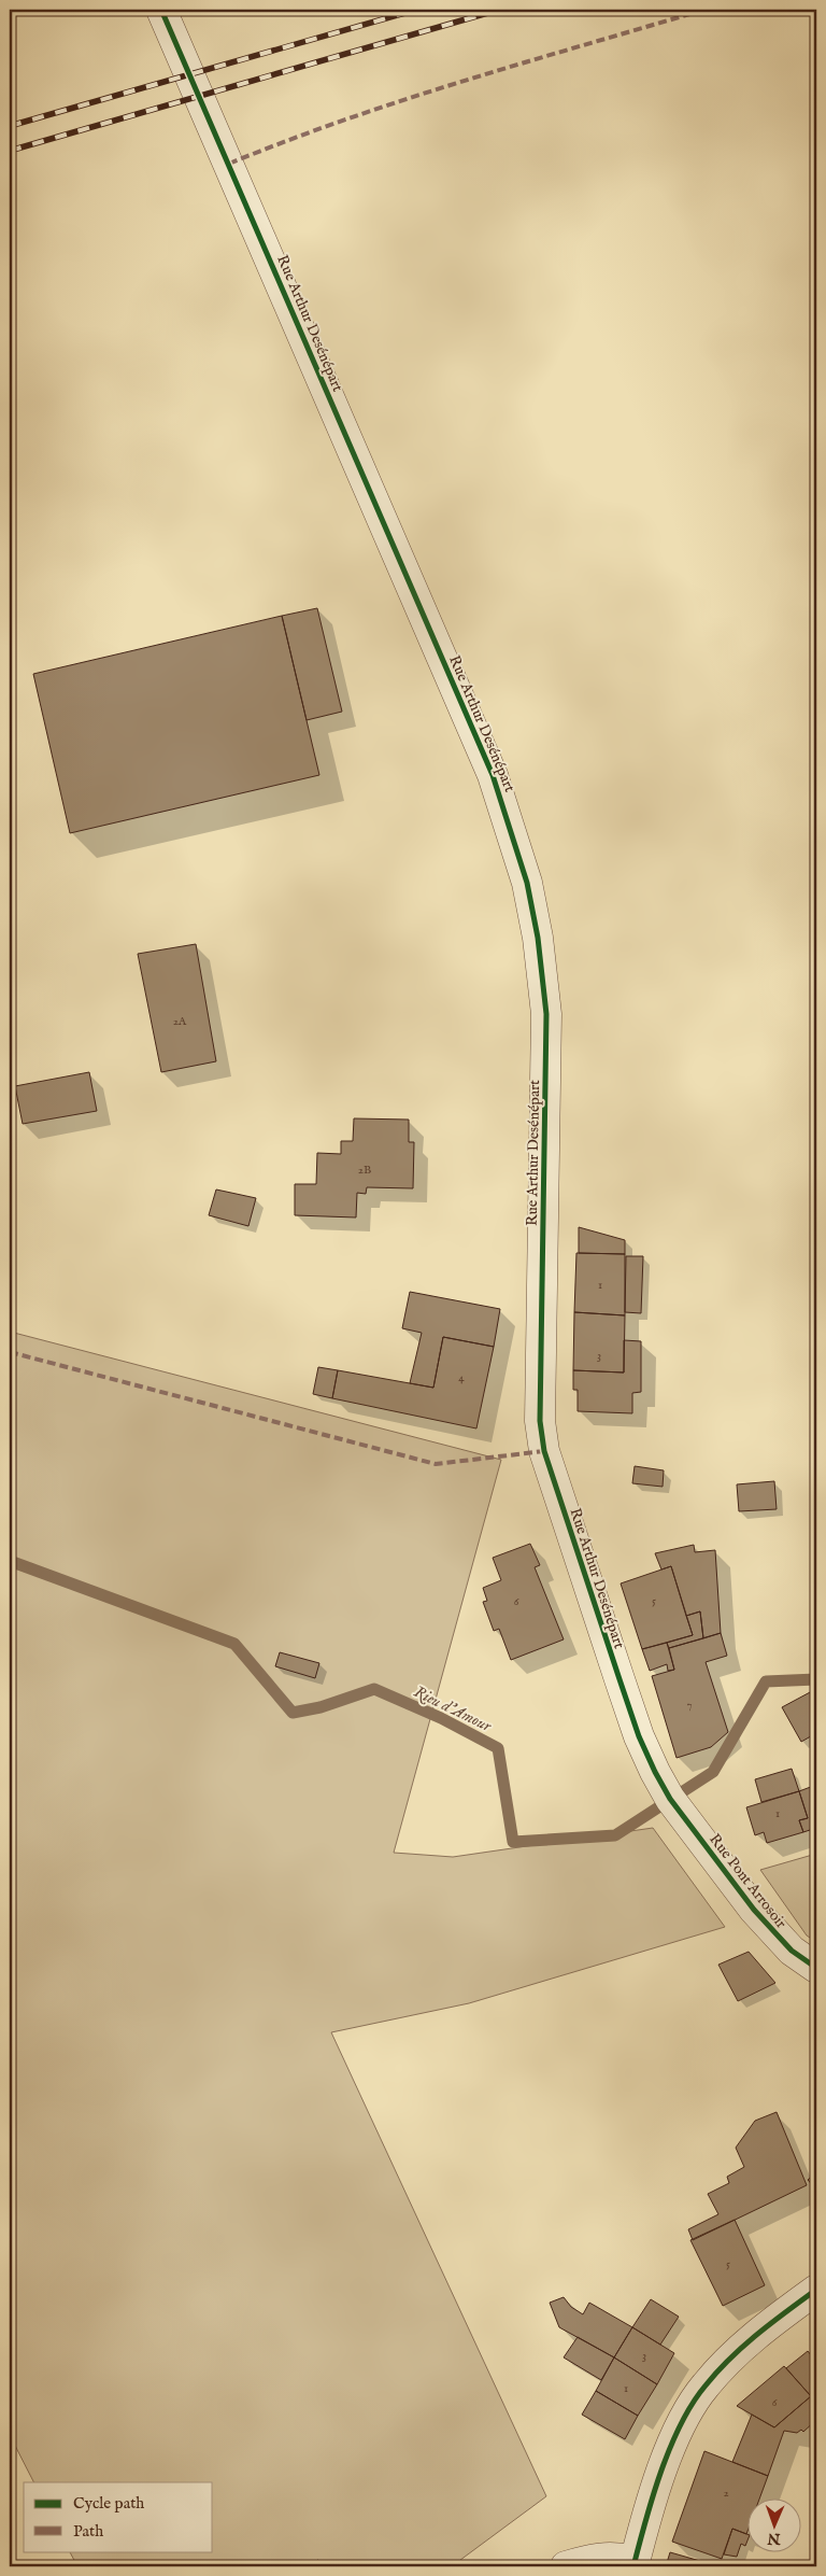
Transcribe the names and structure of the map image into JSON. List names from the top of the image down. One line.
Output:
{"streets":{"street":["Rue Arthur Desénépart","Rue Pont Arrosoir"]},"crossings":[["Rue Arthur Desénépart","Rue Pont Arrosoir"]],"water":["Rieu d'Amour"],"house_numbers":["2A","2B","1","3","4","5","6","7","1","5","3","1","6","2"],"legend":["Cycle path","Path"],"north":"bottom"}
